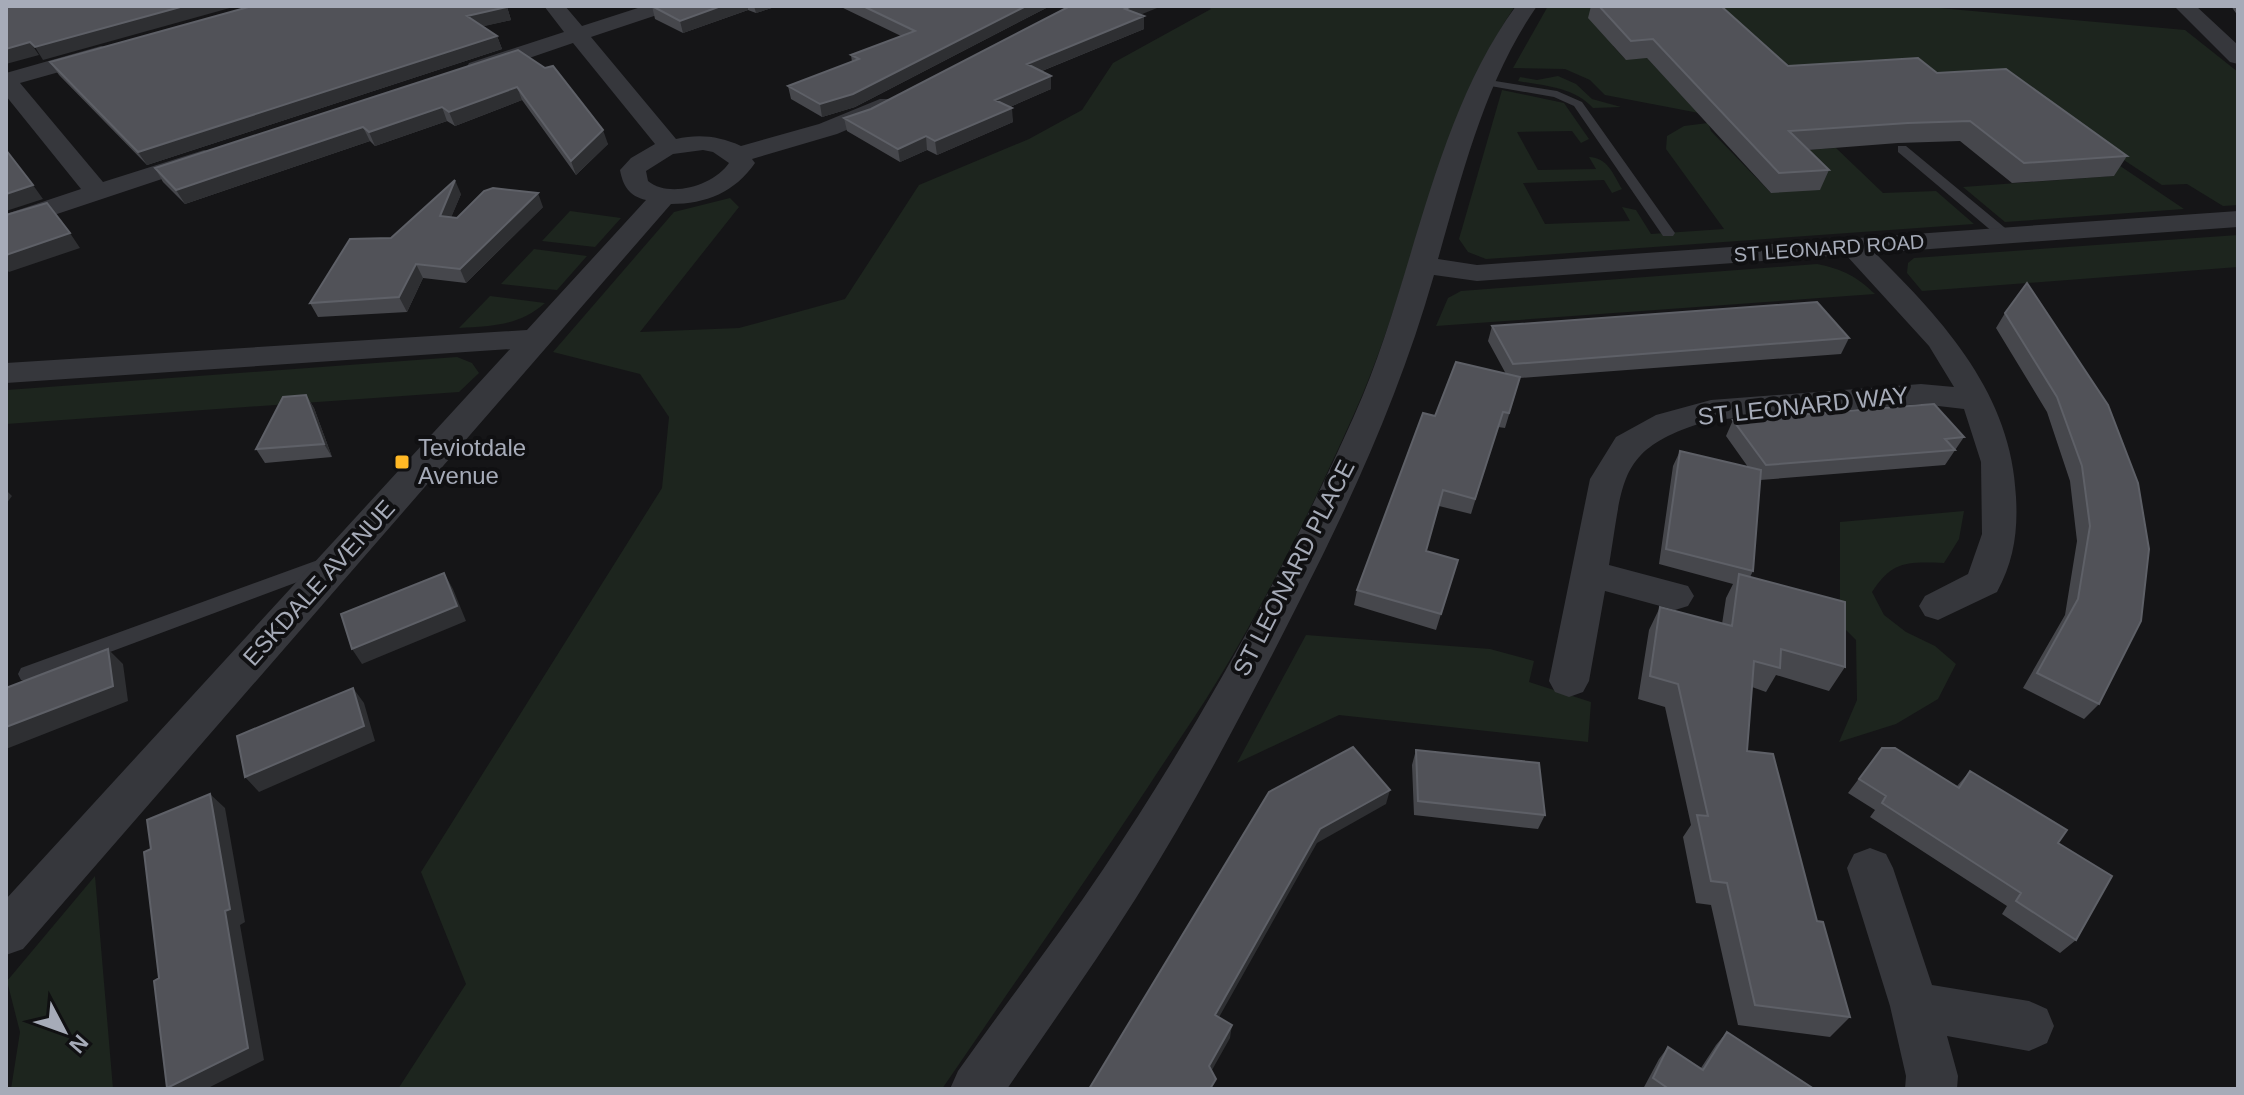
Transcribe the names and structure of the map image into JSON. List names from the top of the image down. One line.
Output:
{"streets":{"street":["ST LEONARD ROAD","ST LEONARD WAY","ST LEONARD PLACE","ESKDALE AVENUE"]},"crossings":[["ST LEONARD ROAD","ST LEONARD PLACE"]],"places":{"transit":["Teviotdale Avenue"]},"north":"bottom right"}
